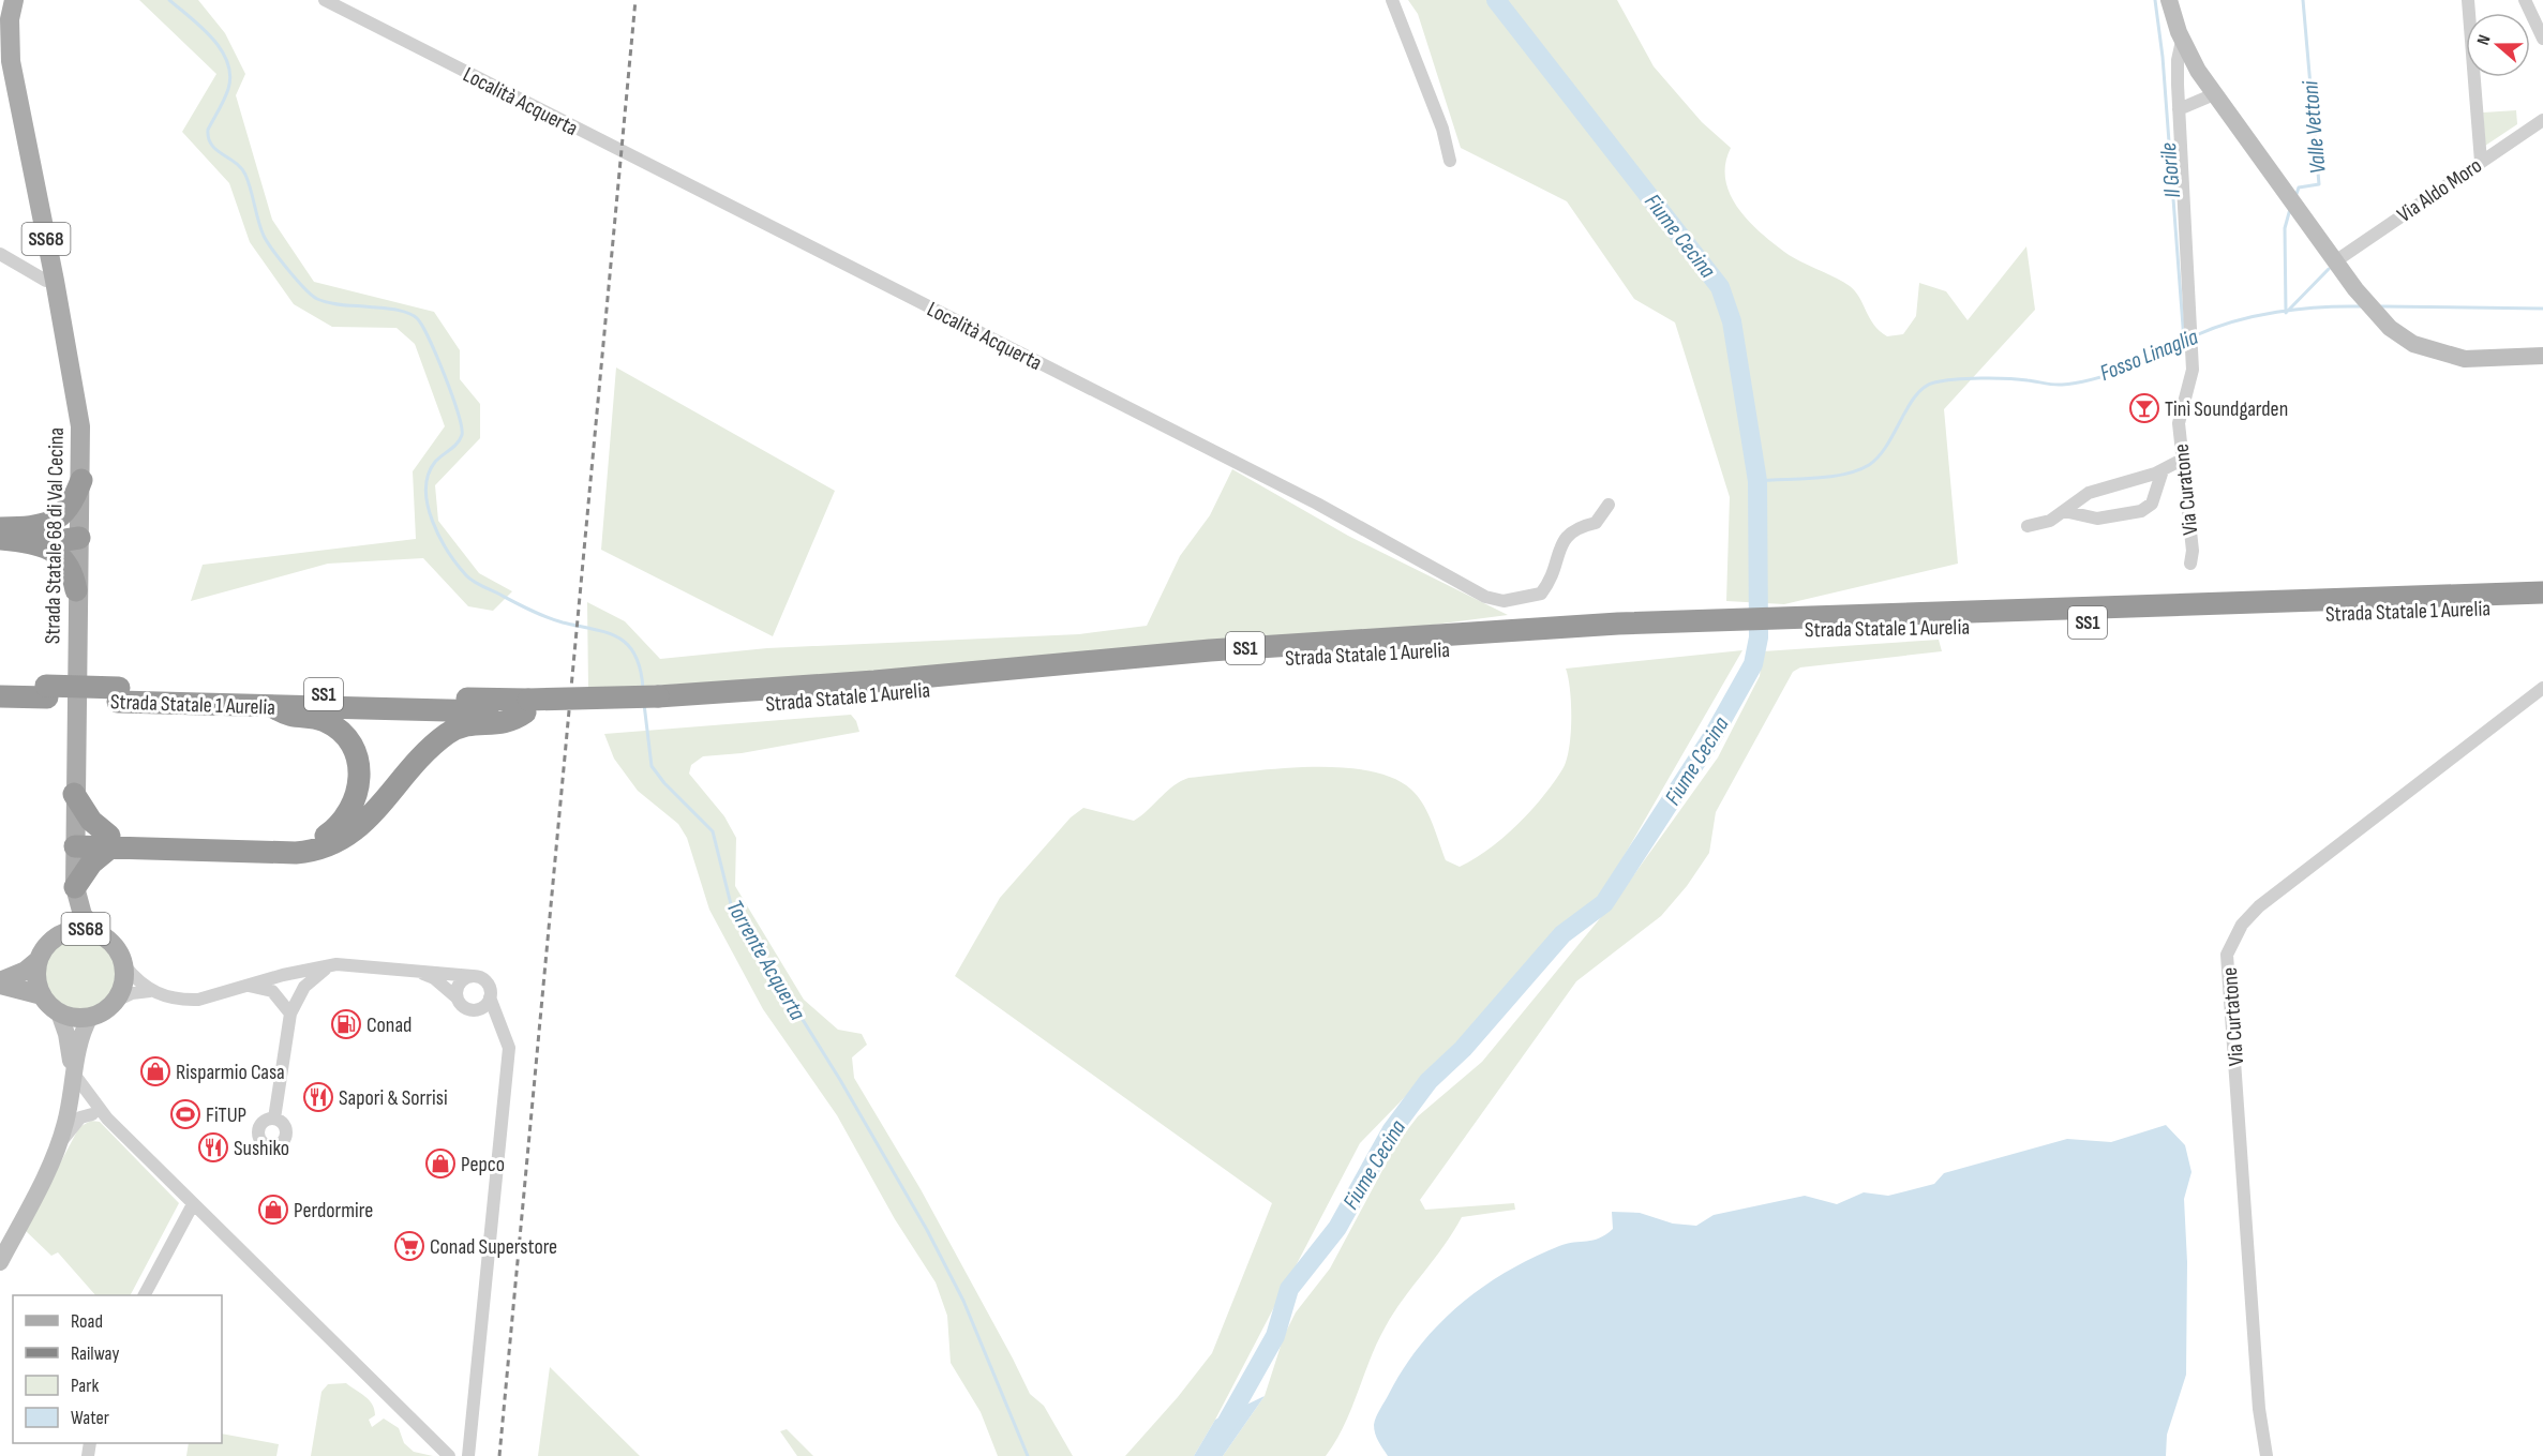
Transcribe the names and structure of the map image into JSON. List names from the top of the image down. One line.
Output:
{"streets":{"highway":["Strada Statale 1 Aurelia","SS1"],"main road":["SS68","Strada Statale 68 di Val Cecina"],"street":["Località Acquerta","Via Aldo Moro","Via Curatone","Via Curtatone"]},"crossings":[["SS68","Strada Statale 68 di Val Cecina"],["Strada Statale 1 Aurelia","SS1"]],"water":["Valle Vettoni","Il Gorile","Fiume Cecina","Fosso Linaglia","Torrente Acquerta"],"places":{"bar":["Tinì Soundgarden"],"fuel station":["Conad"],"shop":["Risparmio Casa","Pepco","Perdormire"],"restaurant":["Sapori & Sorrisi","Sushiko"],"sports":["FiTUP"],"supermarket":["Conad Superstore"]},"legend":["Road","Railway","Park","Water"],"north":"left"}
